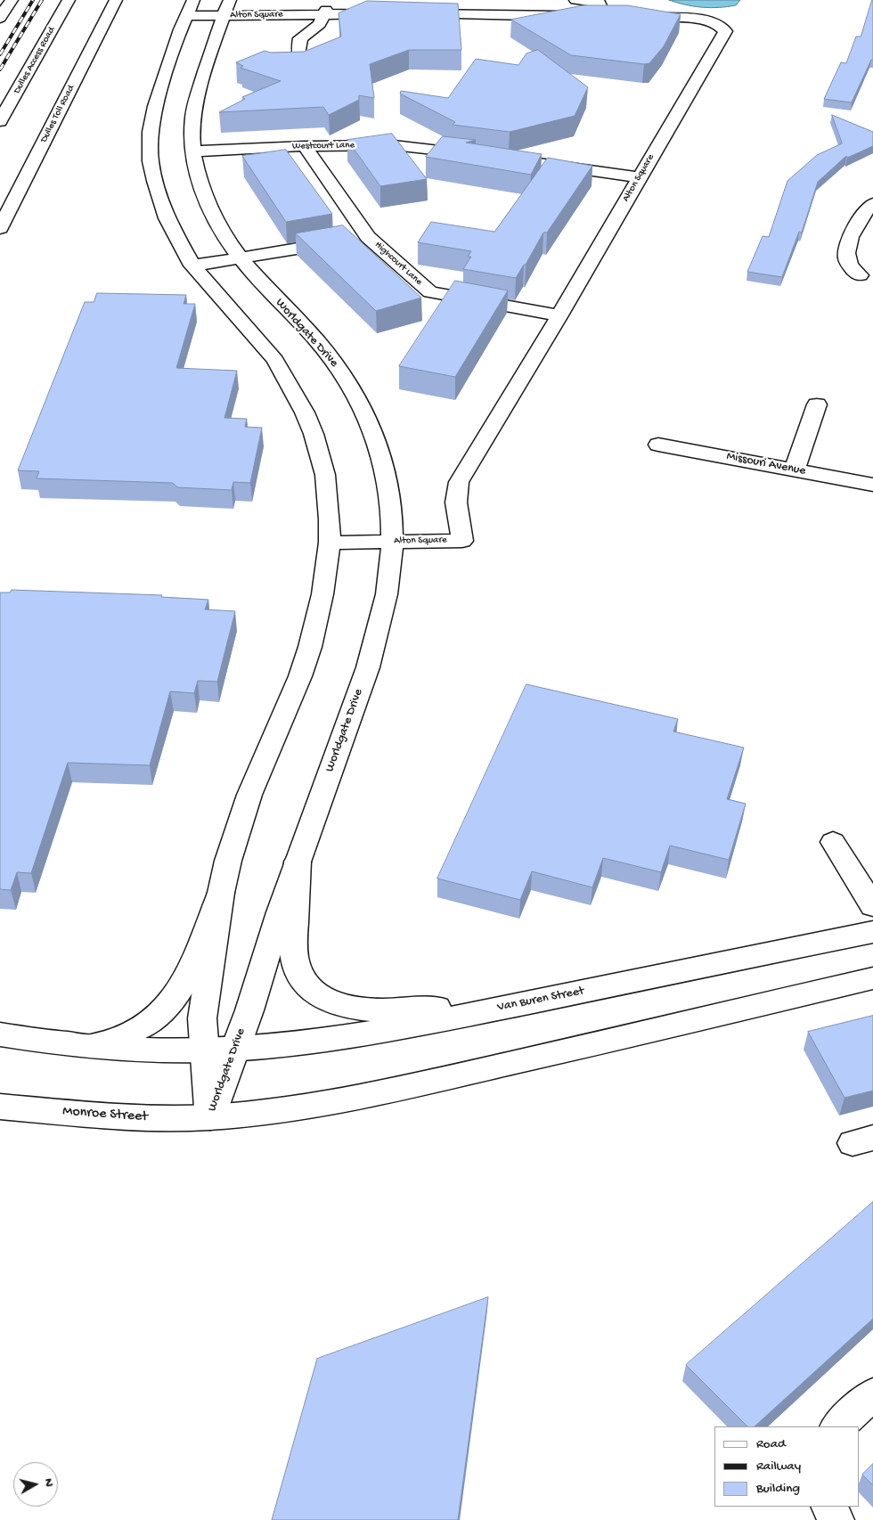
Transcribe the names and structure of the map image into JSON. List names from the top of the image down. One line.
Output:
{"streets":{"main road":["Alton Square","Dulles Access Road","Dulles Toll Road","Westcourt Lane","Highcourt Lane","Worldgate Drive","Missouri Avenue","Van Buren Street","Monroe Street"]},"crossings":[["Alton Square","Westcourt Lane"],["Alton Square","Highcourt Lane"],["Alton Square","Worldgate Drive"],["Westcourt Lane","Highcourt Lane"],["Westcourt Lane","Worldgate Drive"],["Highcourt Lane","Worldgate Drive"],["Worldgate Drive","Van Buren Street"],["Worldgate Drive","Monroe Street"]],"legend":["Road","Railway","Building"],"north":"right"}
